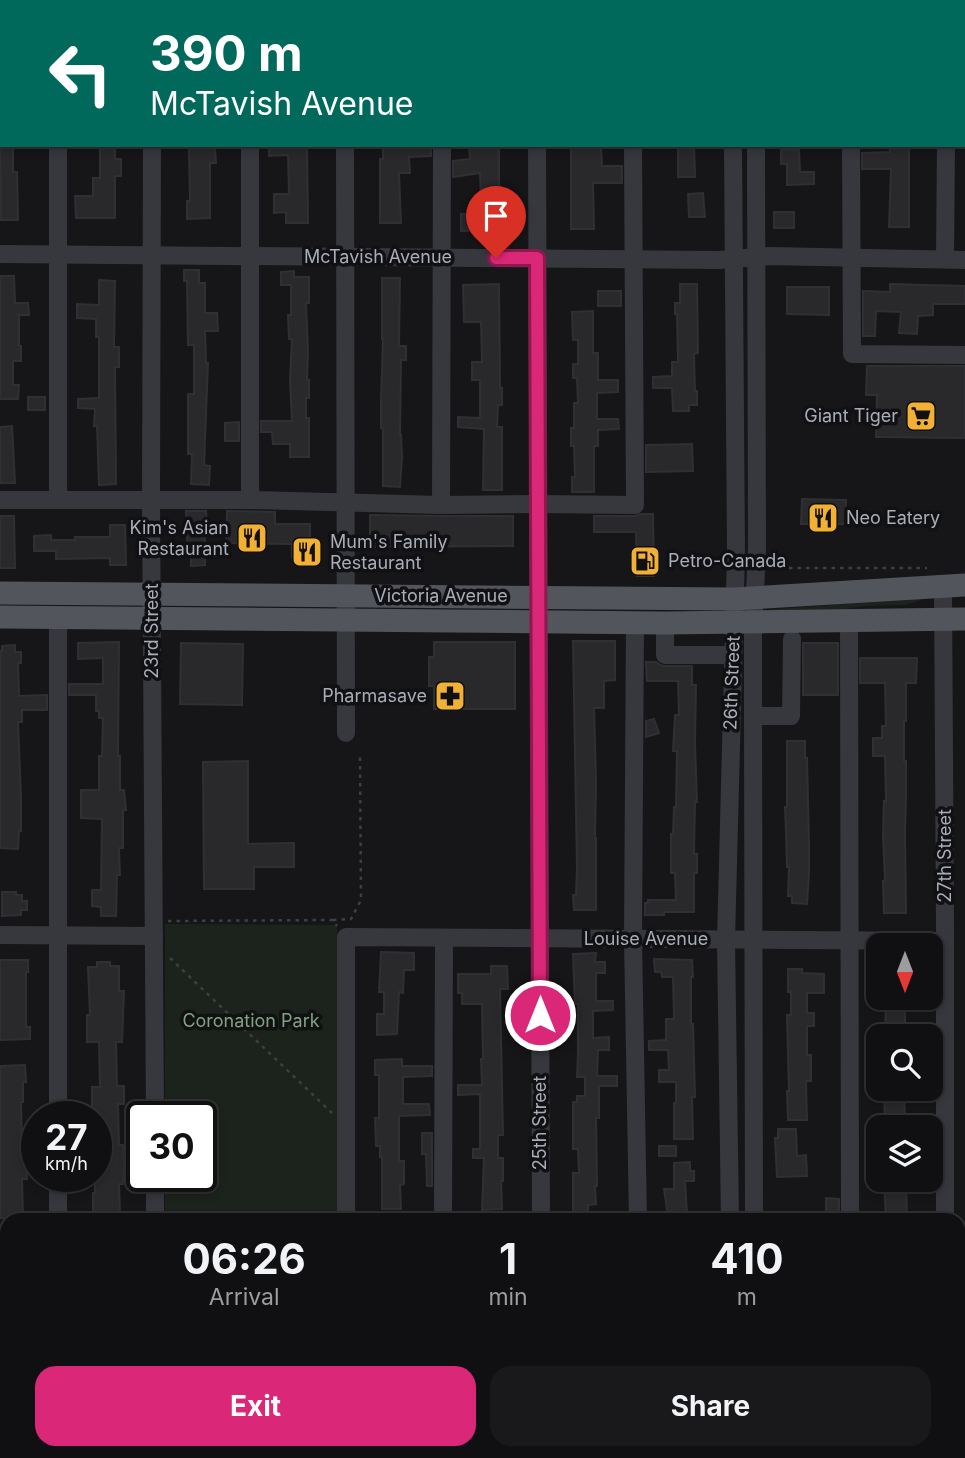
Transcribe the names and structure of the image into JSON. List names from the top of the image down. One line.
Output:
{"streets":{"main road":["Victoria Avenue"],"street":["McTavish Avenue","23rd Street","26th Street","27th Street","Louise Avenue","25th Street"]},"crossings":[["McTavish Avenue","23rd Street"],["McTavish Avenue","26th Street"],["McTavish Avenue","25th Street"],["Victoria Avenue","23rd Street"],["Victoria Avenue","26th Street"],["Victoria Avenue","27th Street"],["Victoria Avenue","25th Street"],["26th Street","Louise Avenue"],["27th Street","Louise Avenue"],["Louise Avenue","25th Street"]],"parks":["Coronation Park"],"places":{"supermarket":["Giant Tiger"],"restaurant":["Neo Eatery","Kim's Asian Restaurant","Mum's Family Restaurant"],"fuel station":["Petro-Canada"],"pharmacy":["Pharmasave"]},"north":"bottom","page":{"turn":["390 m","McTavish Avenue"],"speed":"27 km/h","limit":"30","eta":["06:26","Arrival","1","min","410","m"],"buttons":["Exit","Share"]}}
